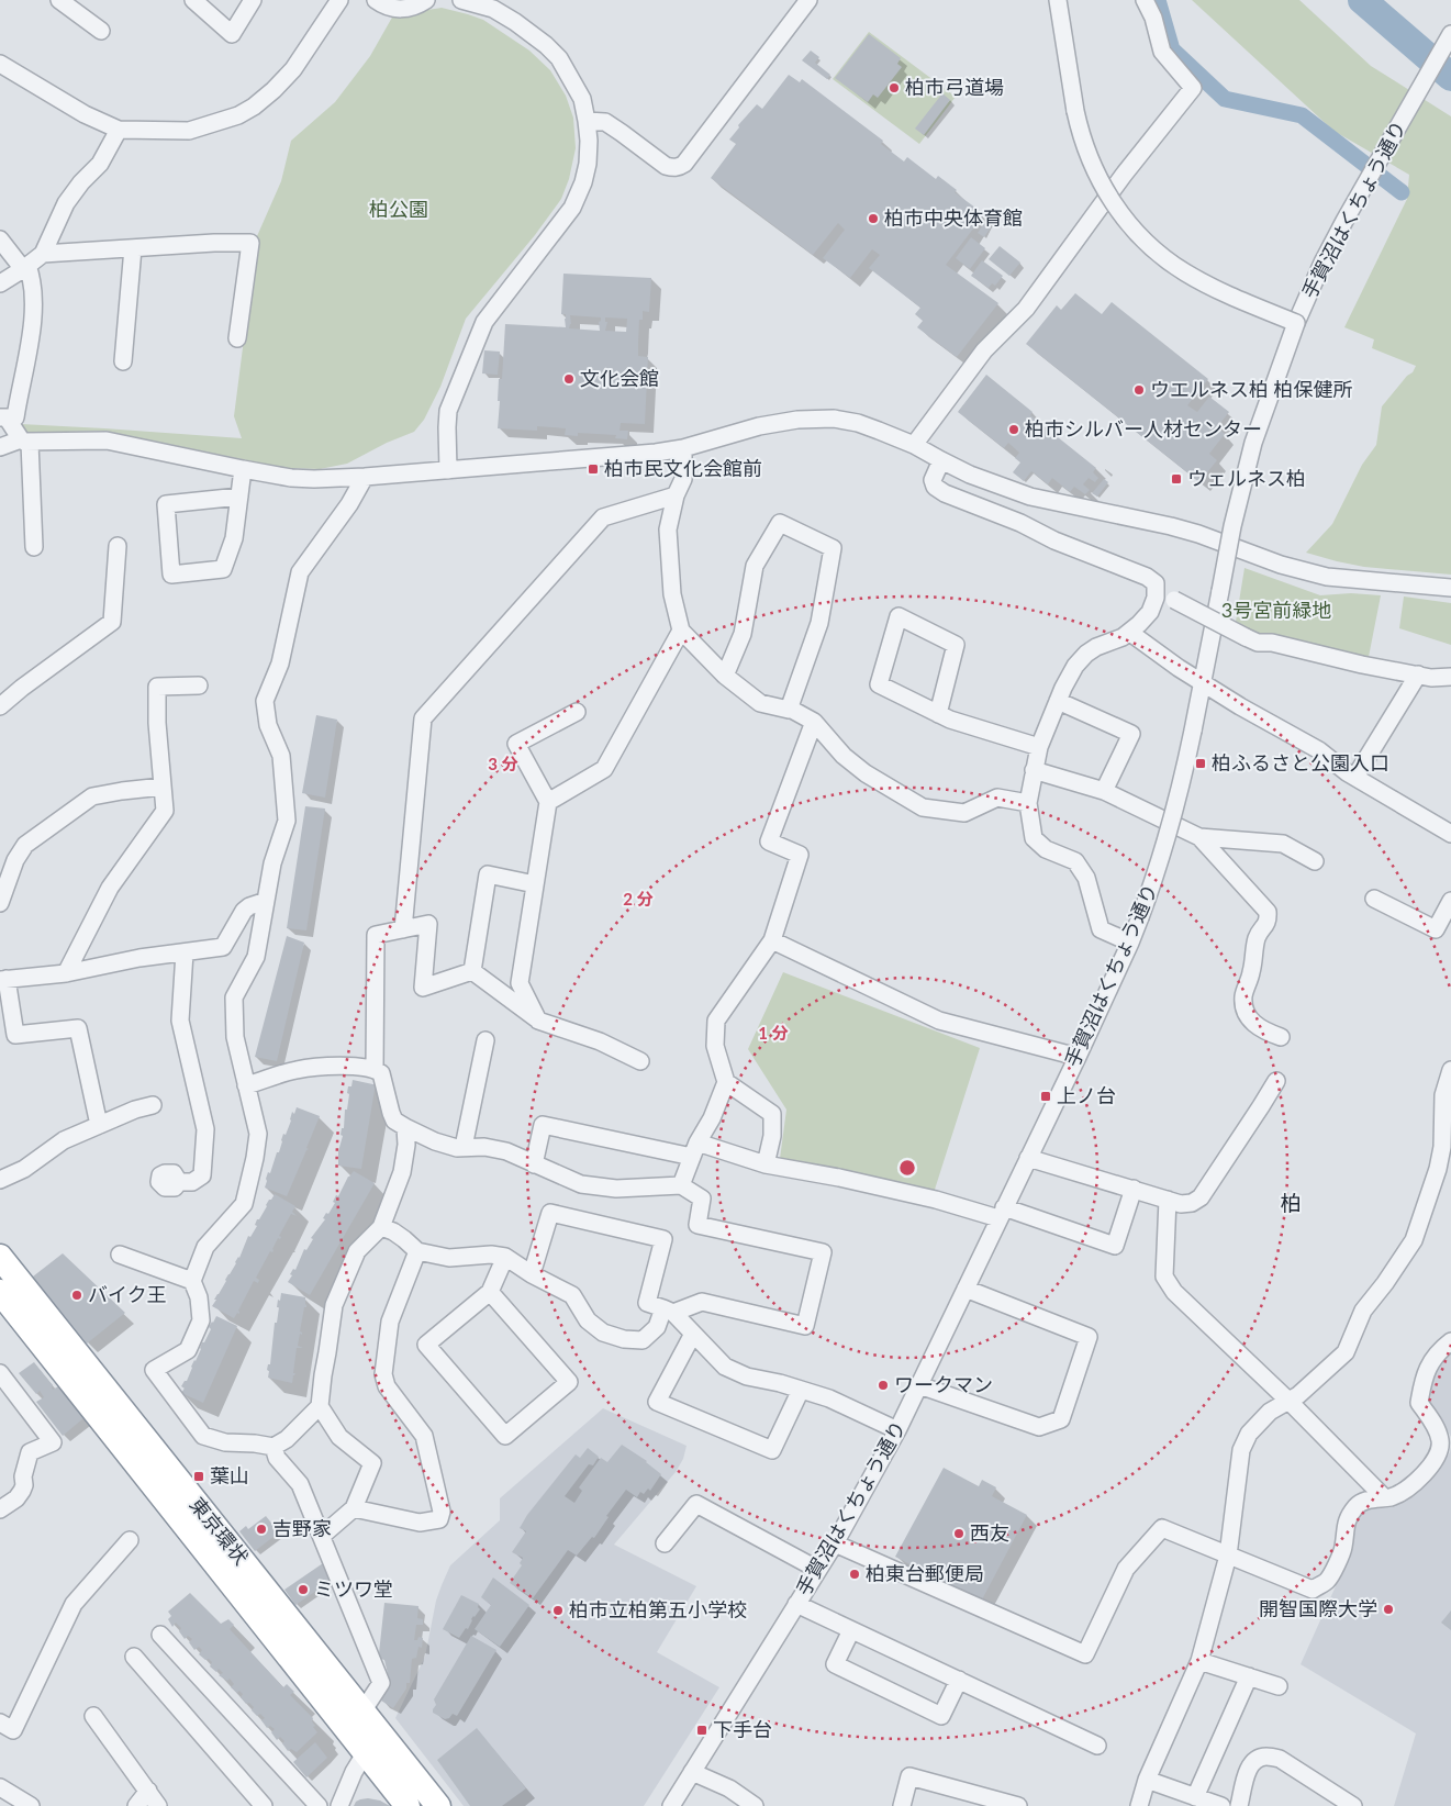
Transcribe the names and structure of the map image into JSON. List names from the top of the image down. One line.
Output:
{"streets":{"highway":["東京環状"],"street":["手賀沼はくちょう通り"]},"districts":["柏"],"parks":["柏公園","3号宮前緑地"],"places":{"other":["柏市弓道場","柏市中央体育館","文化会館","ウエルネス柏 柏保健所","柏市シルバー人材センター","バイク王","ワークマン","吉野家","西友","柏東台郵便局","ミツワ堂","開智国際大学","柏市立柏第五小学校"],"transit":["柏市民文化会館前","ウェルネス柏","柏ふるさと公園入口","上ノ台","葉山","下手台"]},"rings":["3 分","2 分","1 分"]}
